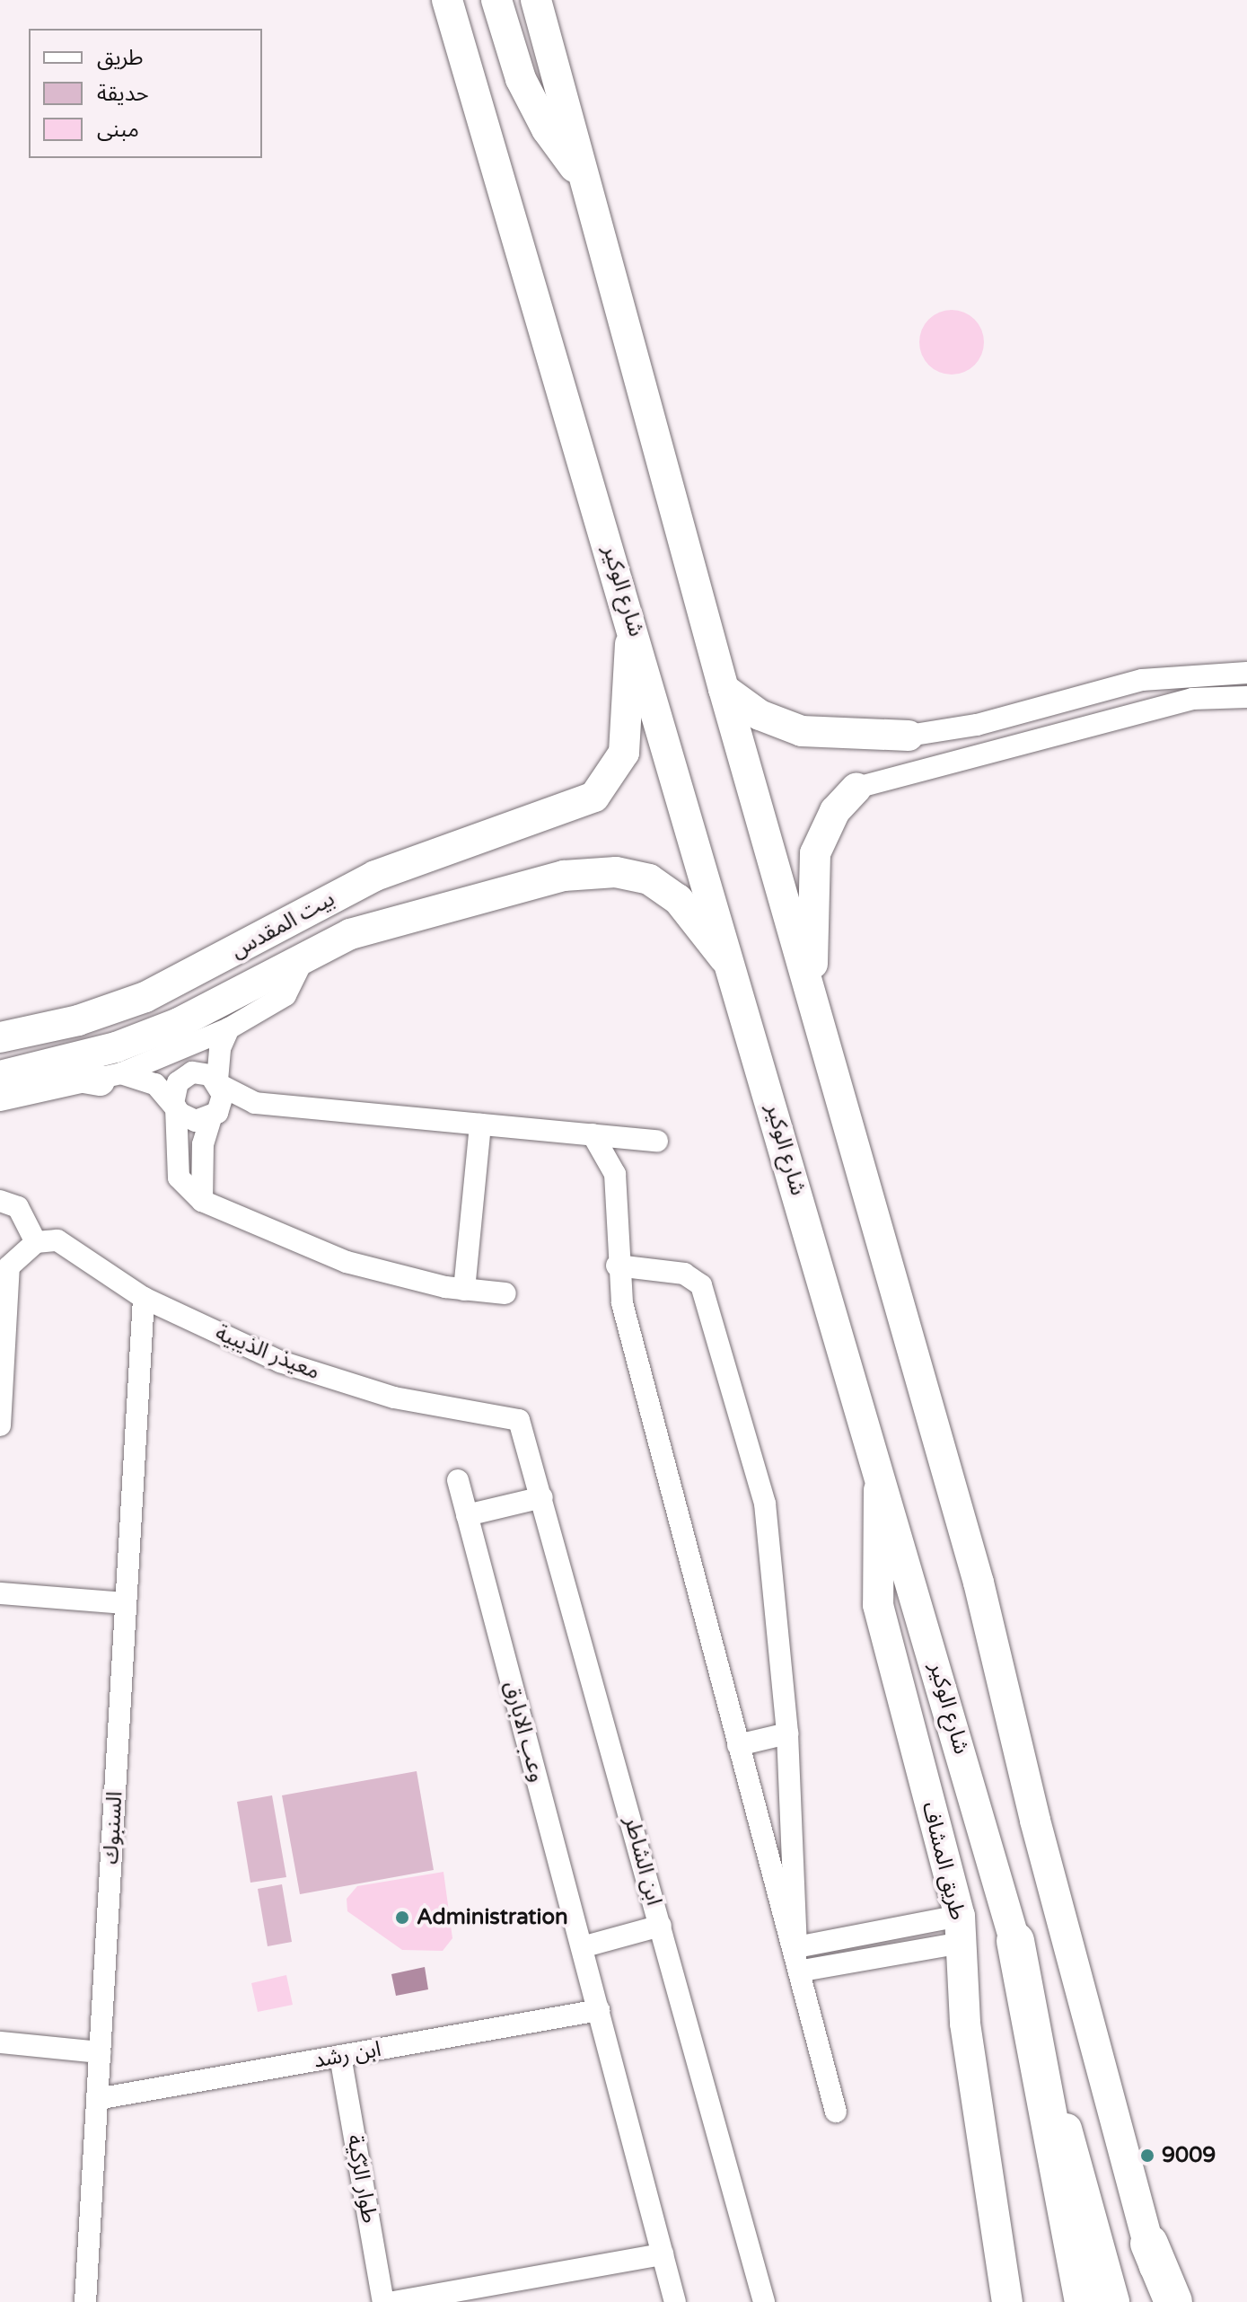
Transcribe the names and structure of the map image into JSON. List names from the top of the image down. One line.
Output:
{"streets":{"main road":["شارع الوكير","بيت المقدس","طريق المشاف"],"street":["معيذر الذيبية","وعب الابارق","السنبوك","ابن الشاطر","ابن رشد","طوار الرّكية"]},"crossings":[["شارع الوكير","بيت المقدس"],["شارع الوكير","طريق المشاف"],["معيذر الذيبية","السنبوك"],["معيذر الذيبية","ابن الشاطر"],["وعب الابارق","ابن رشد"],["السنبوك","ابن رشد"],["ابن رشد","طوار الرّكية"]],"places":["Administration","9009"],"legend":["طريق","حديقة","مبنى"]}
